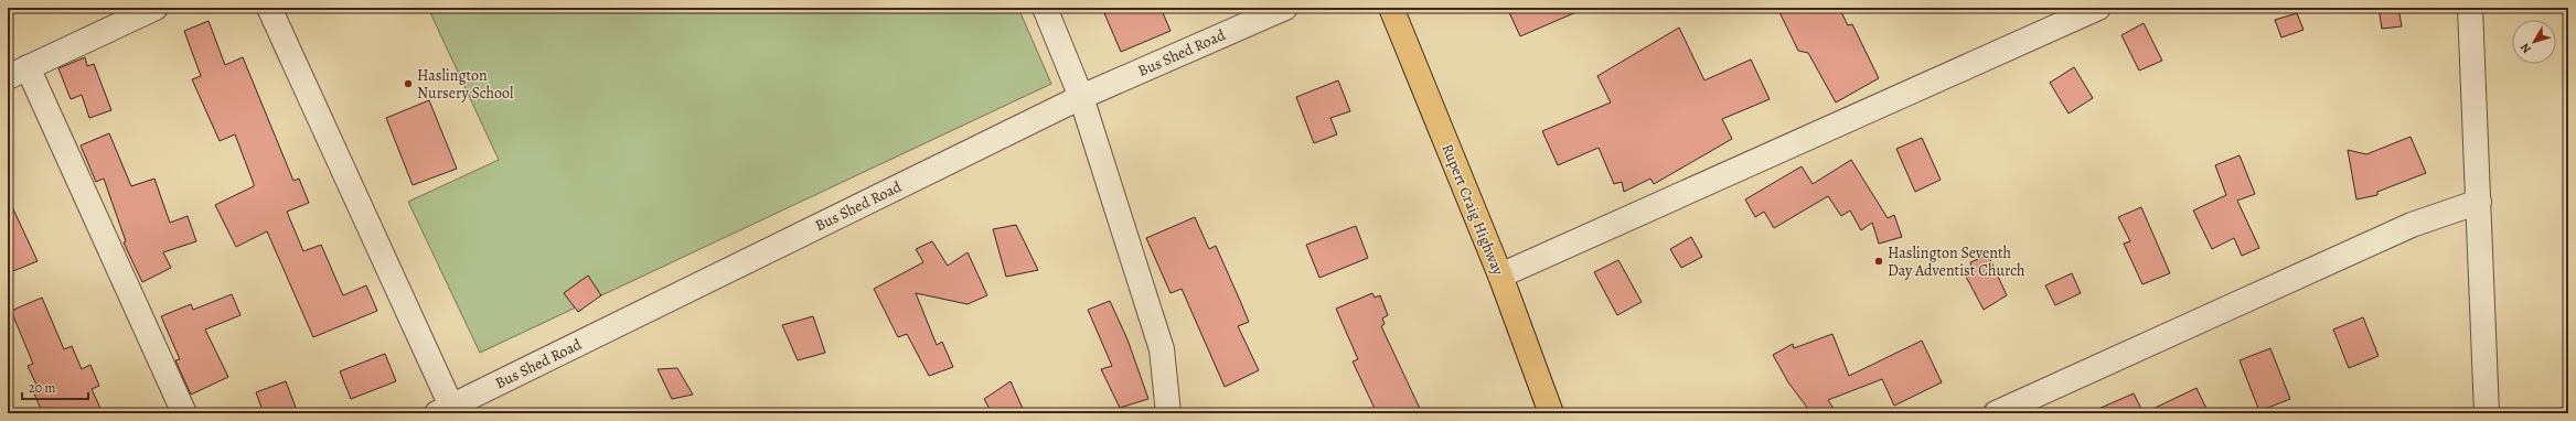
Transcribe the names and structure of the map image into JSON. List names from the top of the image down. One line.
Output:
{"streets":{"main road":["Rupert Craig Highway"],"street":["Bus Shed Road"]},"places":["Haslington Nursery School","Haslington Seventh Day Adventist Church"],"scale_bar":"20 m","north":"bottom left"}
